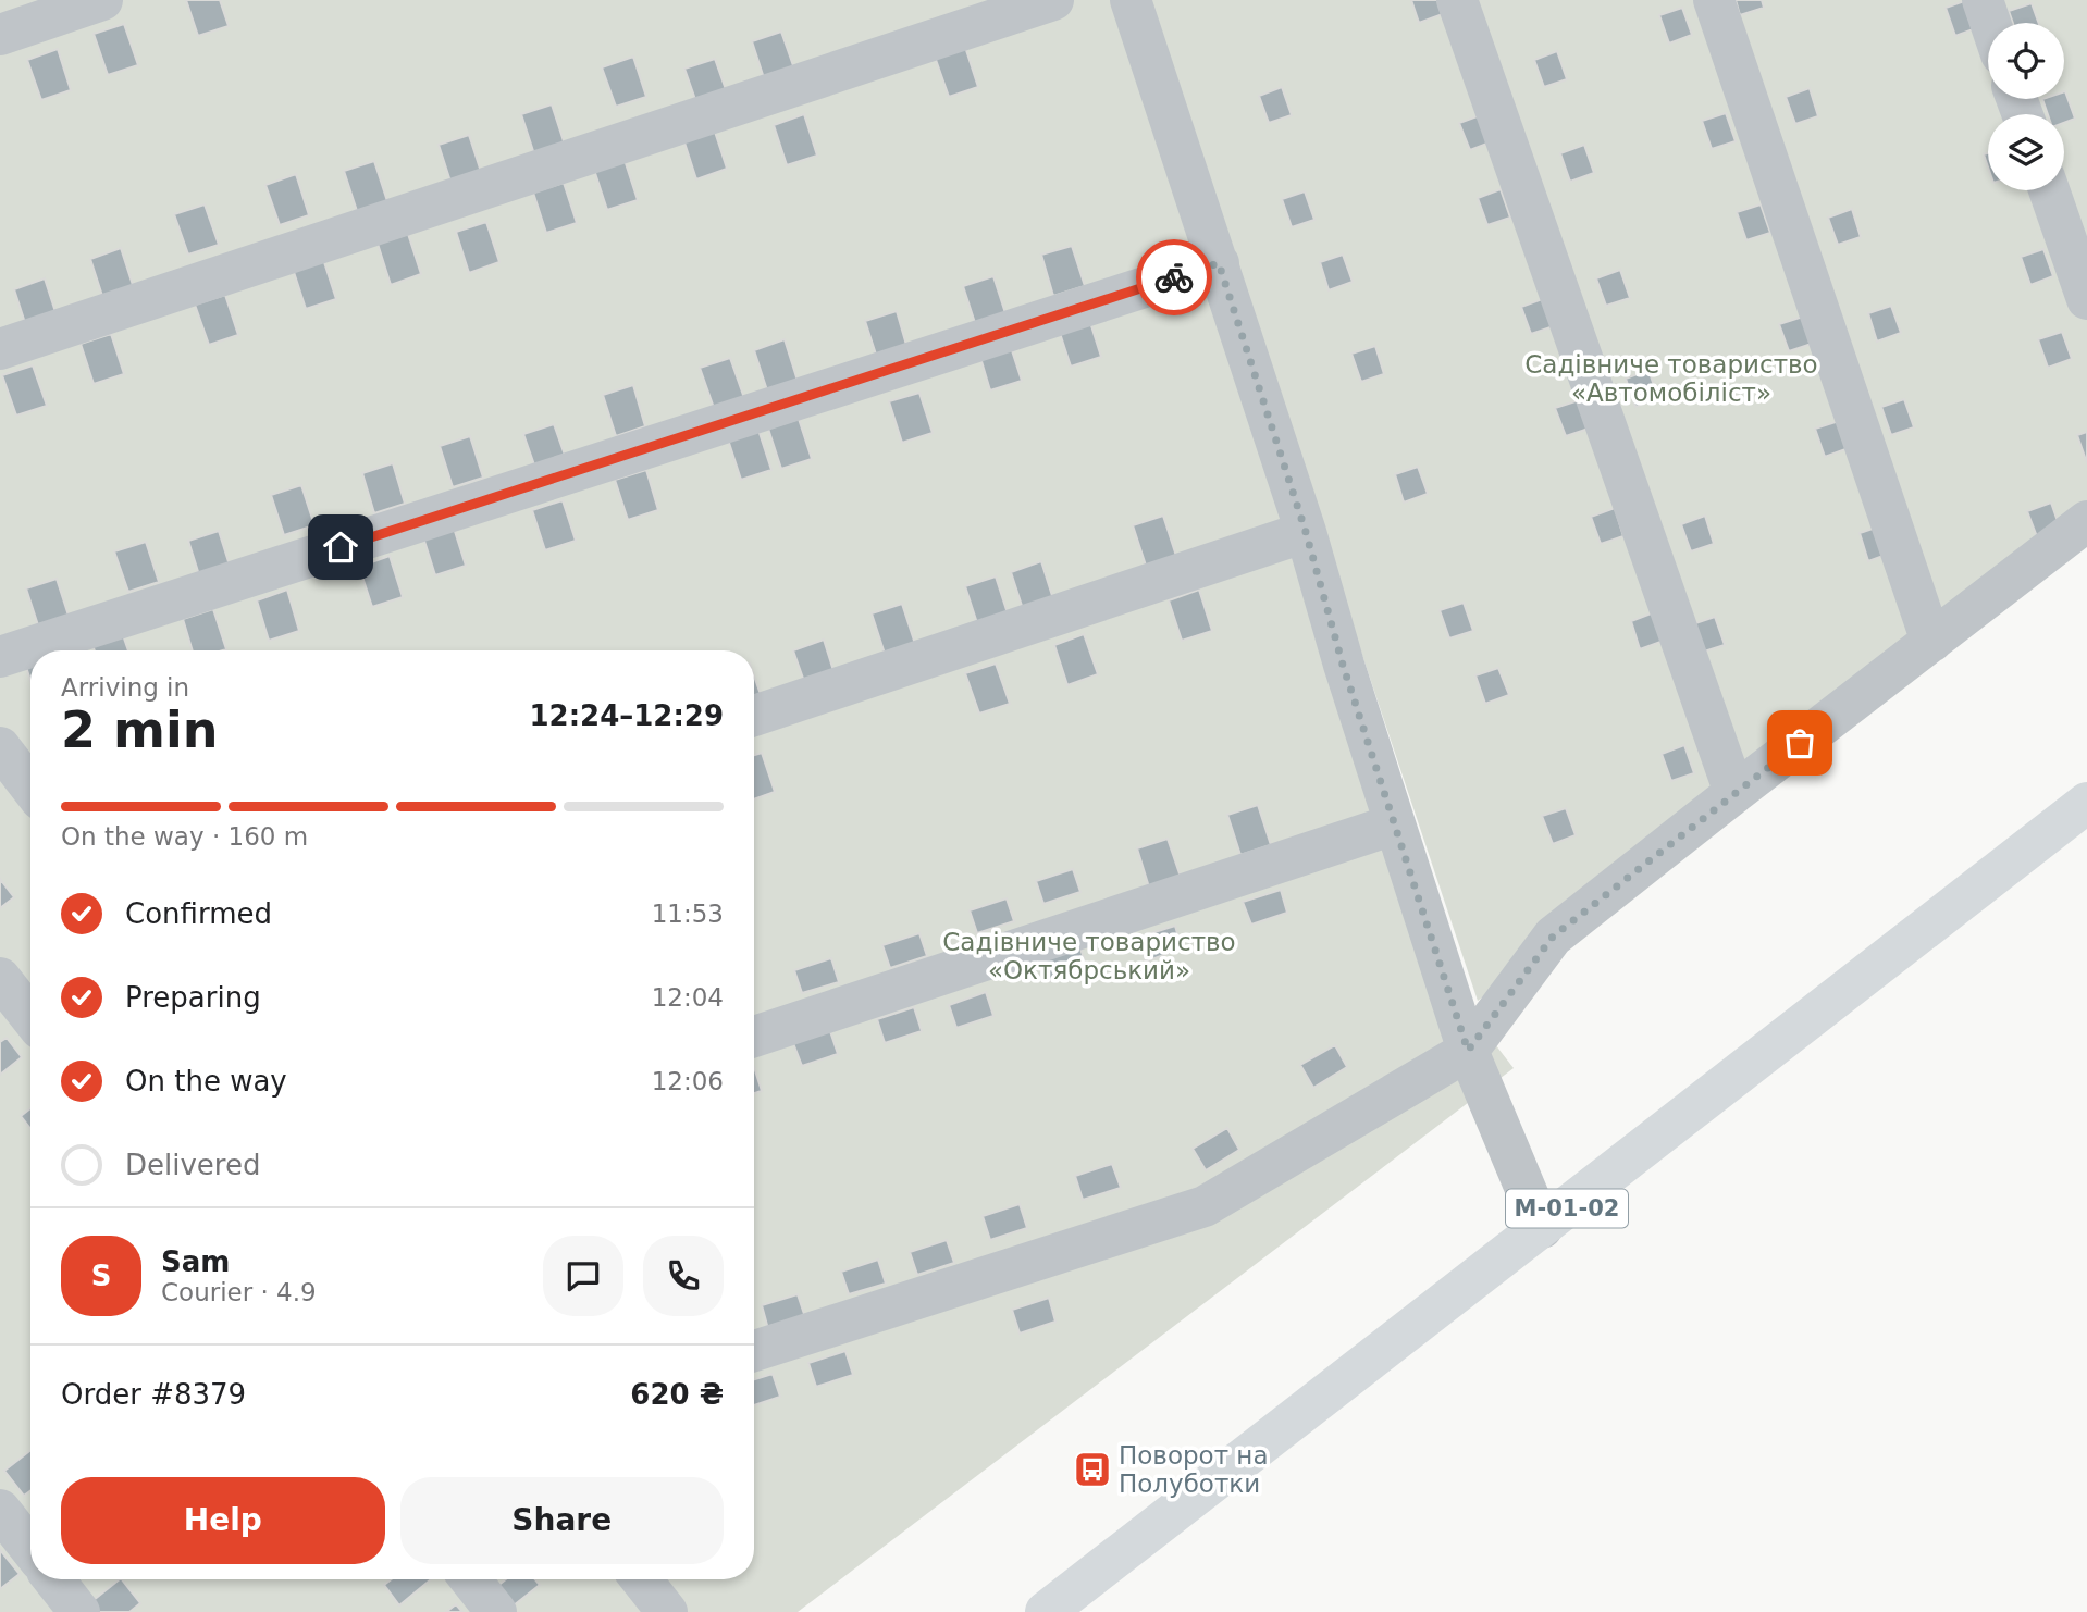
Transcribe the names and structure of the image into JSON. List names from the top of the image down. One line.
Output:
{"streets":{"main road":["М-01-02"]},"parks":["Садівниче товариство «Автомобіліст»","Садівниче товариство «Октябрський»"],"places":{"bus stop":["Поворот на Полуботки"]},"page":{"heading":["2 min","Arriving in","12:24–12:29"],"panel":["Sam","Courier · 4.9","Order #8379","620 ₴"],"bar":"On the way · 160 m","list":[["Confirmed","11:53"],["Preparing","12:04"],["On the way","12:06"],"Delivered"],"round":"S","buttons":["Help","Share"]}}
